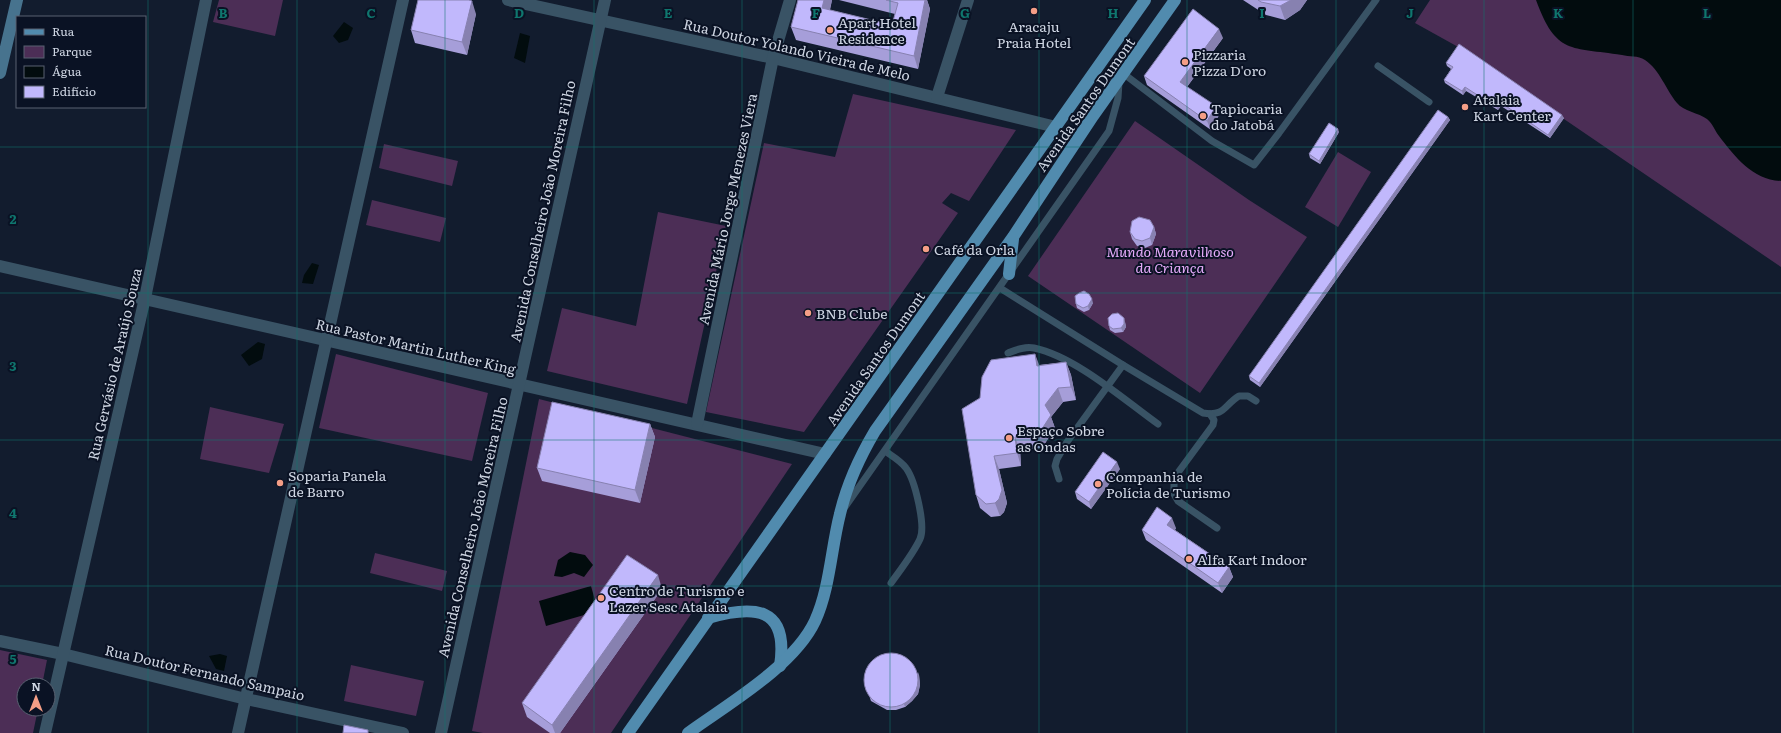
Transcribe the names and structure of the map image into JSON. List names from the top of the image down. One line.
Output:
{"streets":{"main road":["Avenida Santos Dumont"],"street":["Rua Doutor Yolando Vieira de Melo","Avenida Mário Jorge Menezes Viera","Avenida Conselheiro João Moreira Filho","Rua Pastor Martin Luther King","Rua Gervásio de Araújo Souza","Rua Doutor Fernando Sampaio"]},"crossings":[["Rua Doutor Yolando Vieira de Melo","Avenida Santos Dumont"],["Rua Doutor Yolando Vieira de Melo","Avenida Mário Jorge Menezes Viera"],["Rua Doutor Yolando Vieira de Melo","Avenida Conselheiro João Moreira Filho"],["Avenida Santos Dumont","Rua Pastor Martin Luther King"],["Avenida Mário Jorge Menezes Viera","Rua Pastor Martin Luther King"],["Avenida Conselheiro João Moreira Filho","Rua Pastor Martin Luther King"],["Rua Pastor Martin Luther King","Rua Gervásio de Araújo Souza"],["Rua Gervásio de Araújo Souza","Rua Doutor Fernando Sampaio"]],"parks":["Mundo Maravilhoso da Criança"],"places":["Aracaju Praia Hotel","Apart Hotel Residence","Pizzaria Pizza D'oro","Atalaia Kart Center","Tapiocaria do Jatobá","Café da Orla","BNB Clube","Espaço Sobre as Ondas","Soparia Panela de Barro","Companhia de Polícia de Turismo","Alfa Kart Indoor","Centro de Turismo e Lazer Sesc Atalaia"],"legend":["Rua","Parque","Água","Edifício"],"north":"top","grid":{"columns":["B","C","D","E","F","G","H","I","J","K","L"],"rows":["2","3","4","5"]}}
